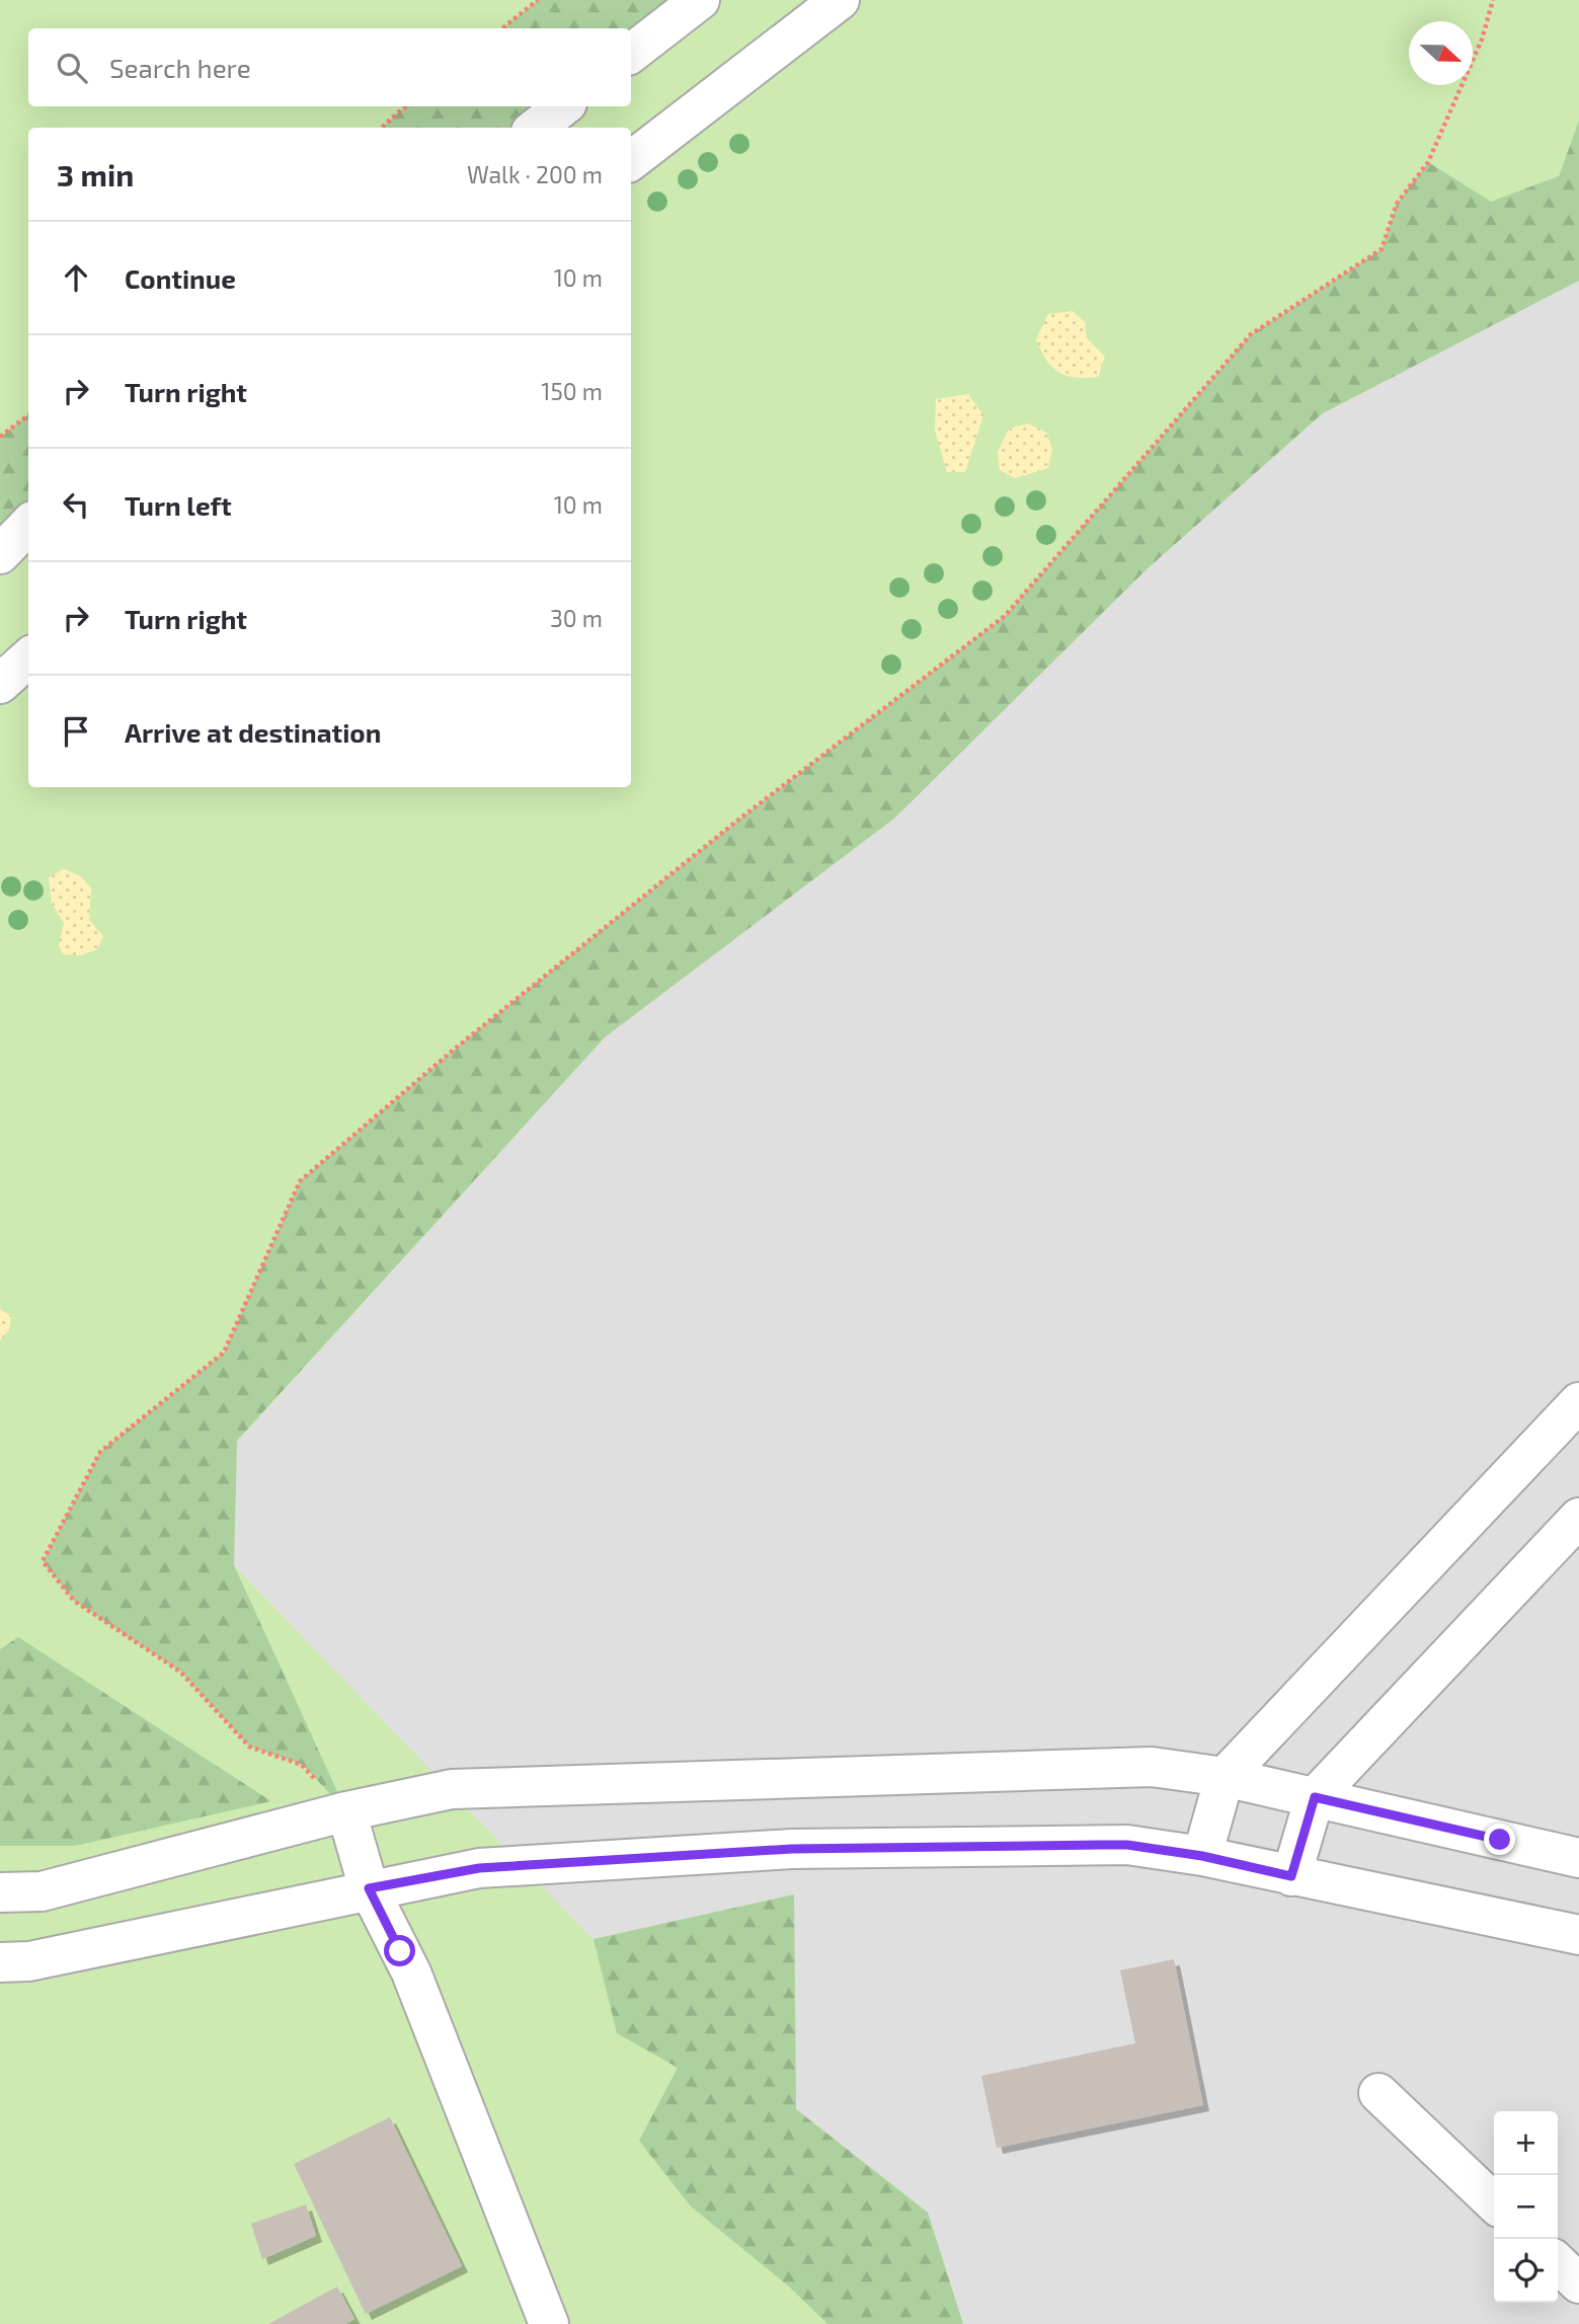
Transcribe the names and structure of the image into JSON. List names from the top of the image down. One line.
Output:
{"north":"right","page":{"search":"Search here","heading":["3 min","Walk · 200 m"],"list":[["Continue","10 m"],["Turn right","150 m"],["Turn left","10 m"],["Turn right","30 m"],"Arrive at destination"],"map_buttons":["+","−"]}}
